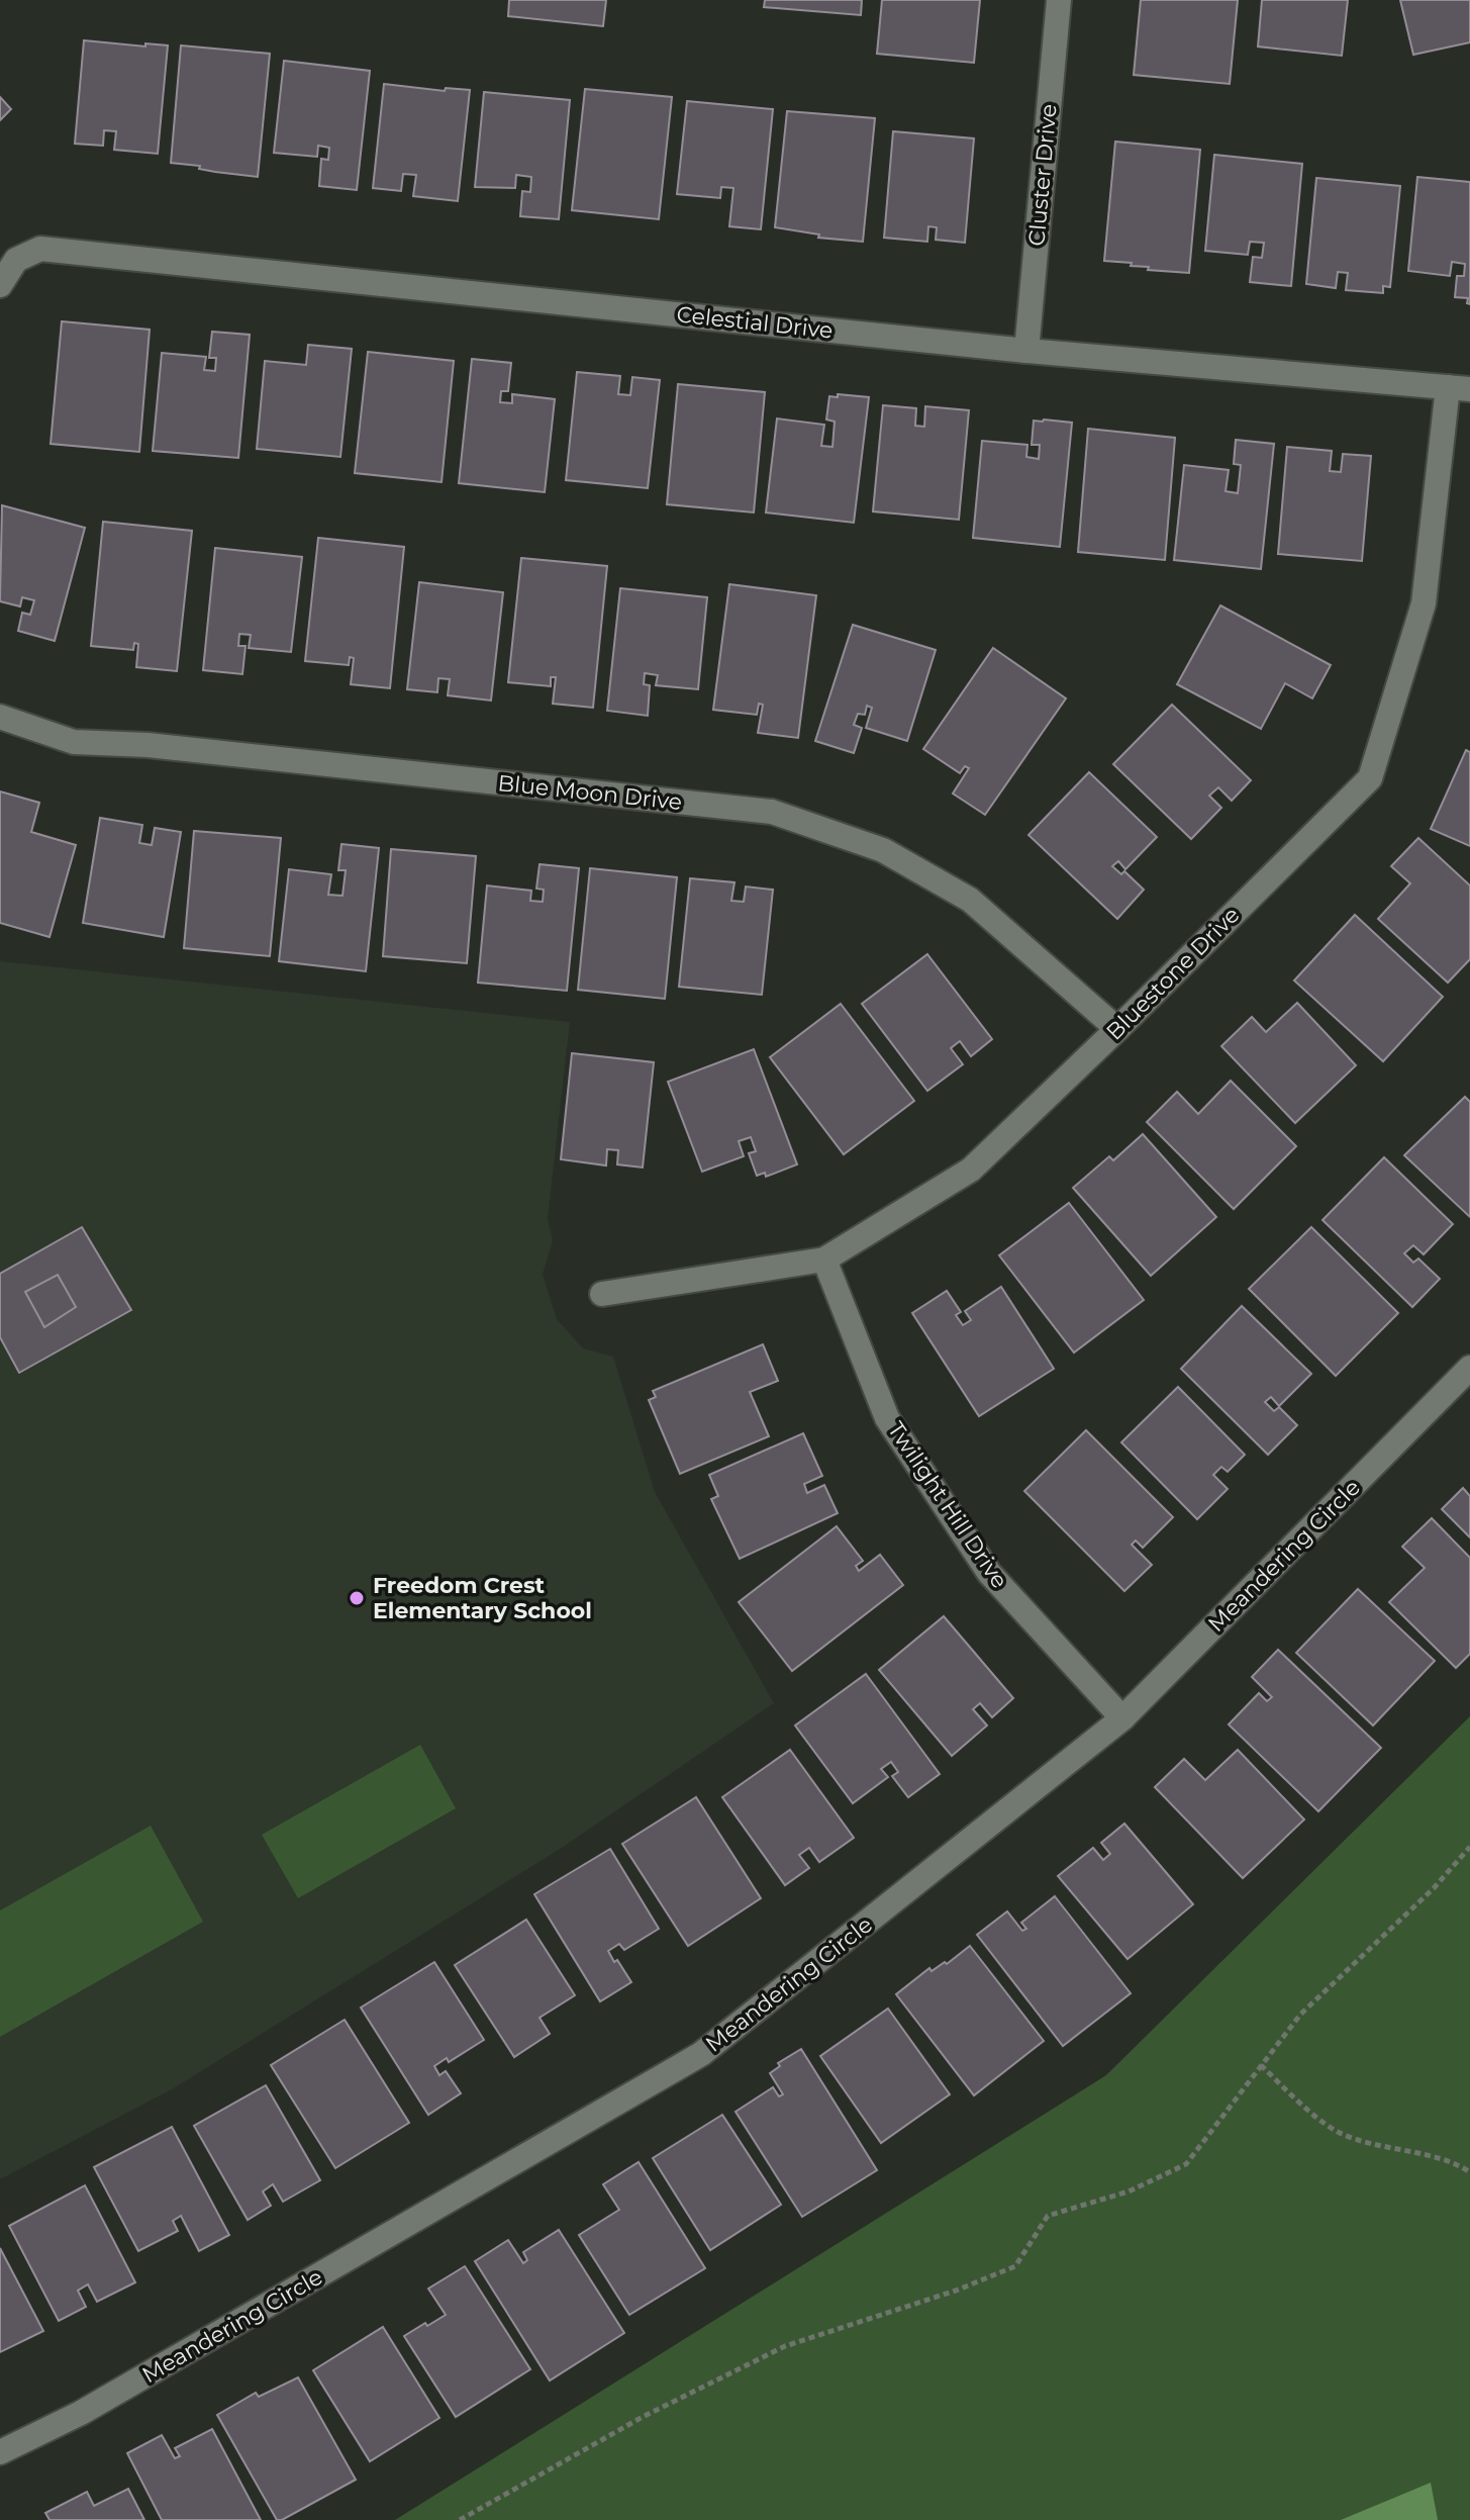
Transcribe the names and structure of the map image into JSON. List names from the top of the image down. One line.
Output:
{"streets":{"street":["Cluster Drive","Celestial Drive","Blue Moon Drive","Bluestone Drive","Twilight Hill Drive","Meandering Circle"]},"crossings":[["Cluster Drive","Celestial Drive"],["Celestial Drive","Bluestone Drive"],["Blue Moon Drive","Bluestone Drive"],["Bluestone Drive","Twilight Hill Drive"],["Twilight Hill Drive","Meandering Circle"]],"places":["Freedom Crest Elementary School"]}
